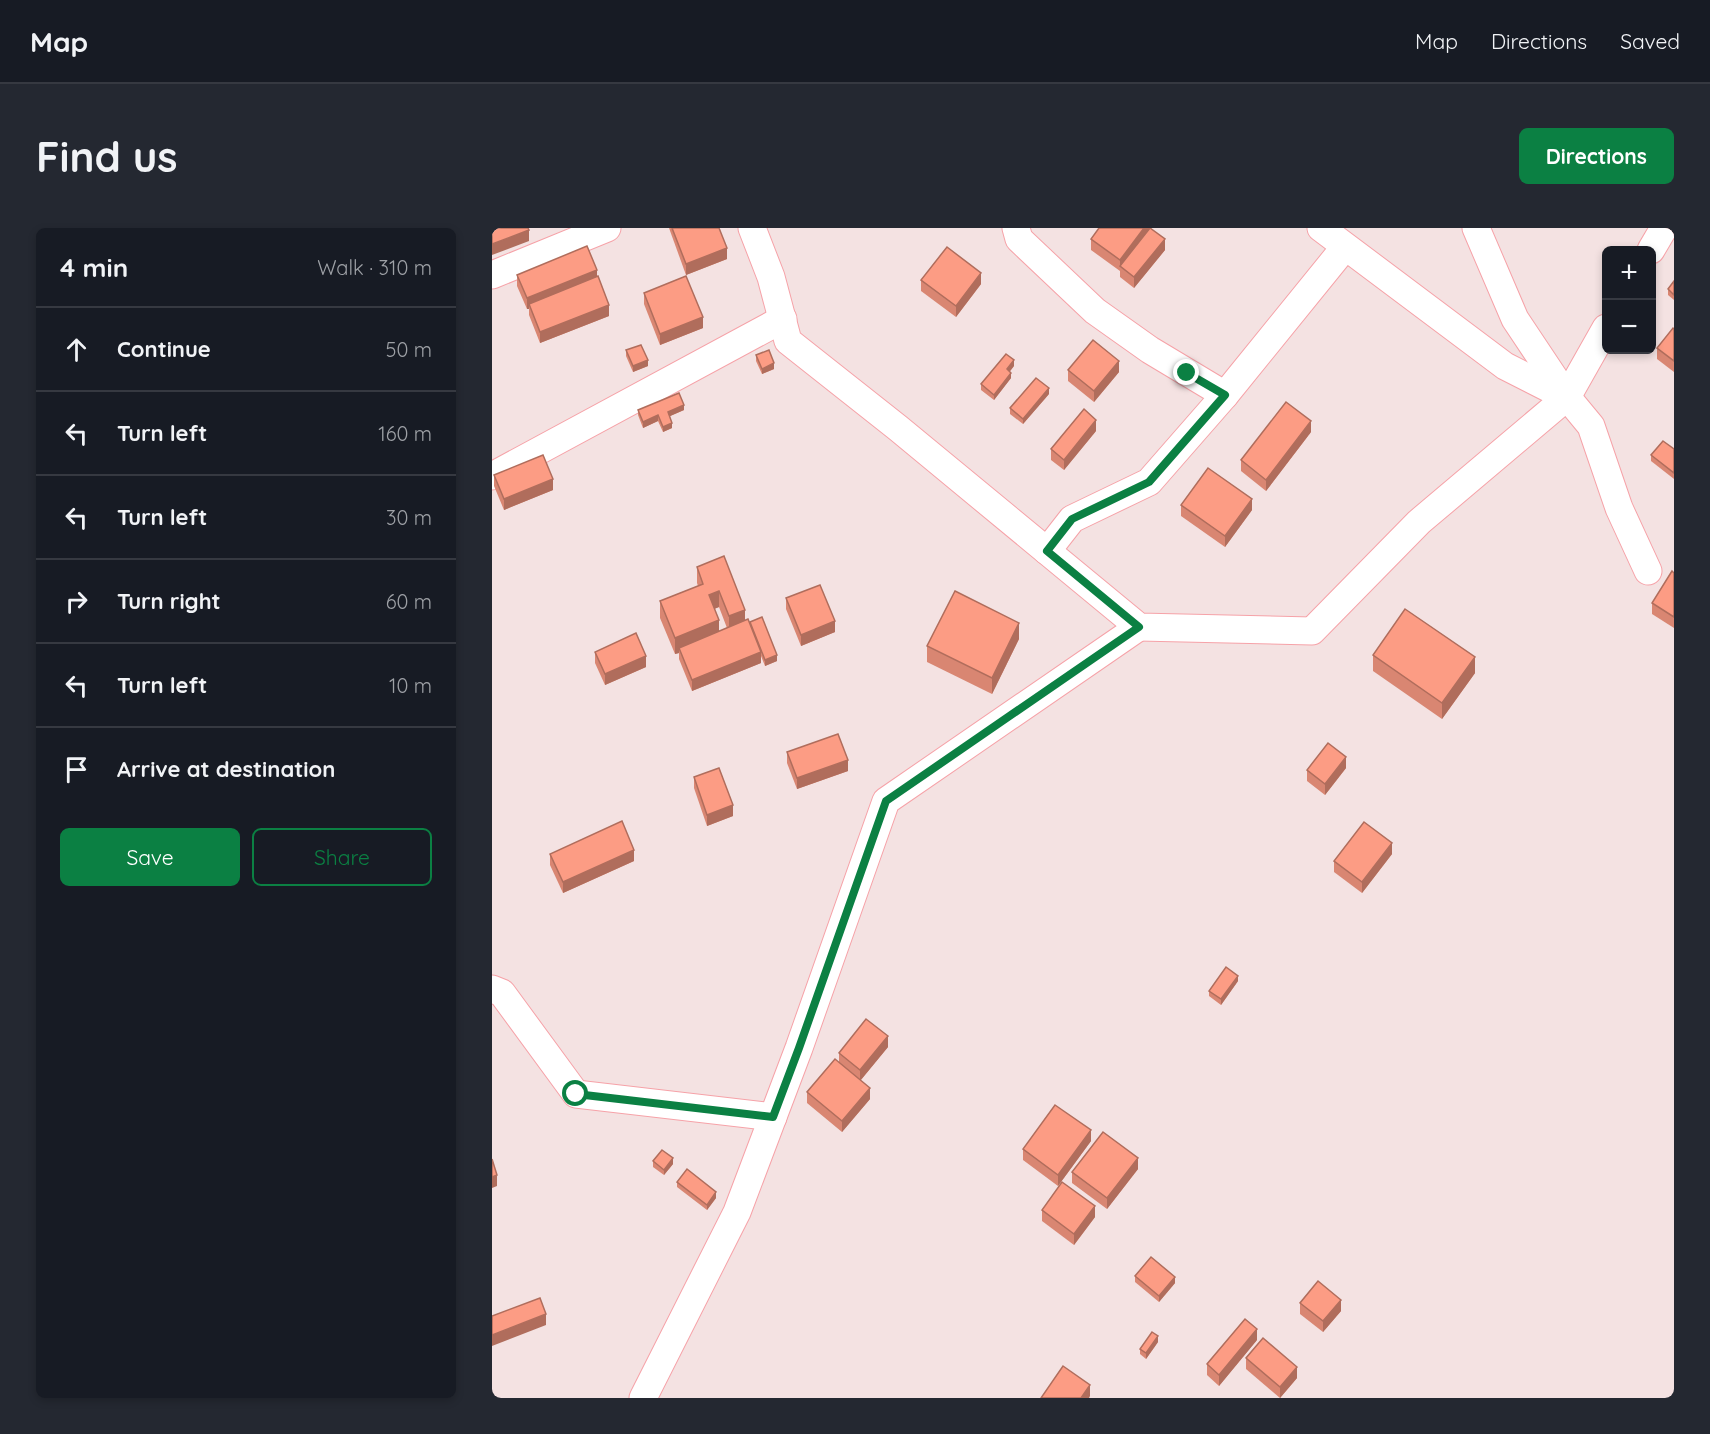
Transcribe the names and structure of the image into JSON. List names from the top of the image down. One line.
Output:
{"page":{"header":"Map","nav":["Map","Directions","Saved"],"buttons":["Directions",["Save","Share"]],"title":"Find us","heading":["4 min","Walk · 310 m"],"map_buttons":["+","−"],"list":[["Continue","50 m"],["Turn left","160 m"],["Turn left","30 m"],["Turn right","60 m"],["Turn left","10 m"],"Arrive at destination"]}}
